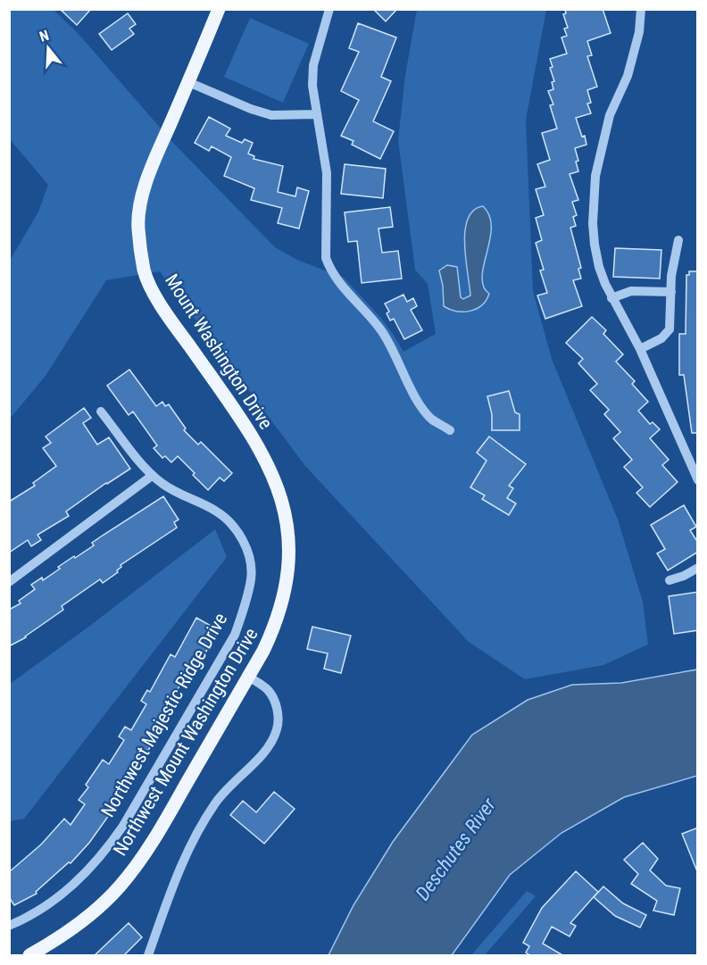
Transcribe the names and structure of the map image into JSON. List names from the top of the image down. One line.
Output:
{"streets":{"main road":["Mount Washington Drive","Northwest Mount Washington Drive"],"street":["Northwest Majestic Ridge Drive"]},"crossings":[["Mount Washington Drive","Northwest Mount Washington Drive"]],"water":["Deschutes River"],"north":"top"}
